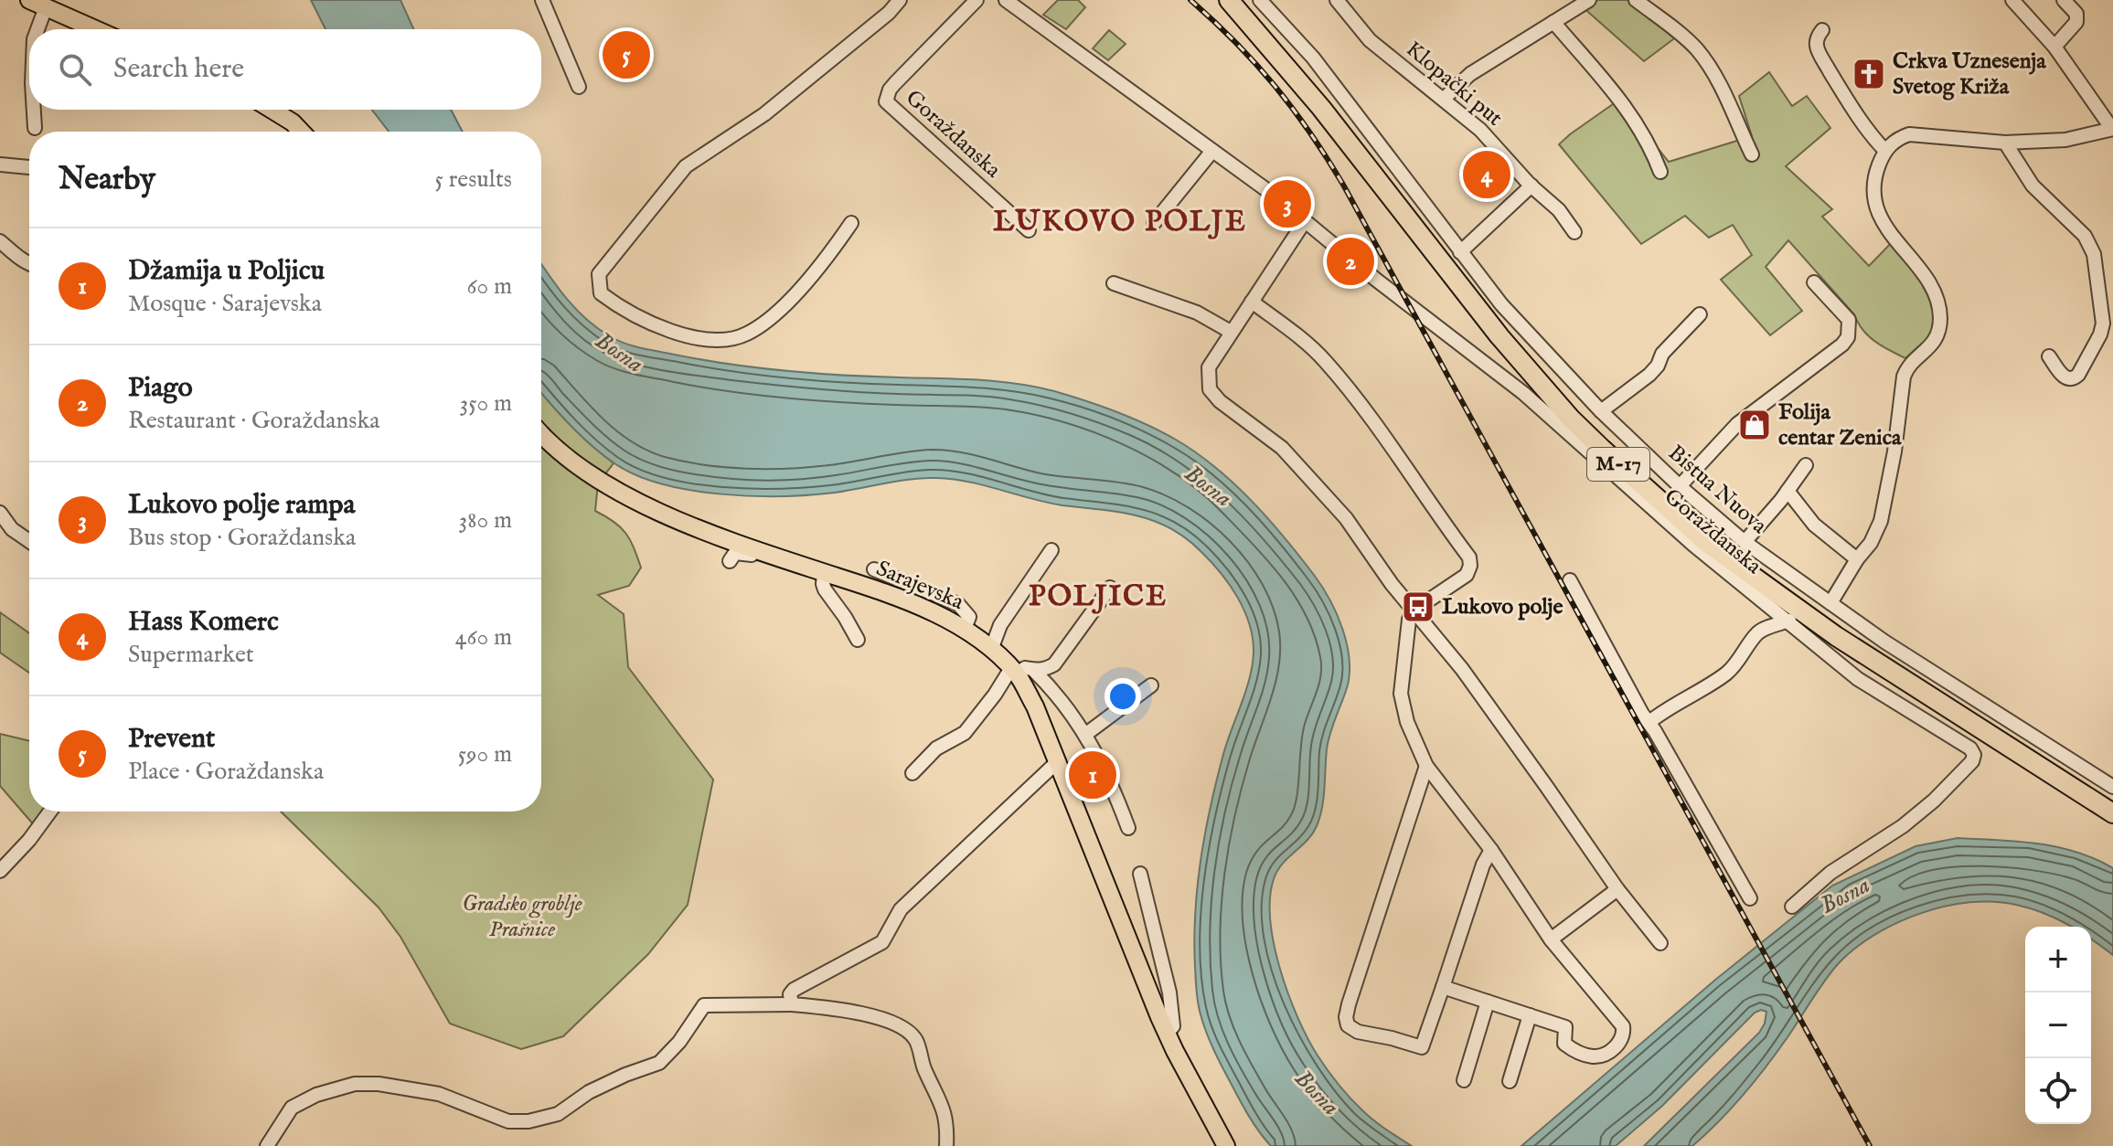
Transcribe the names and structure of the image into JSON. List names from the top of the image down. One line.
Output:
{"streets":{"highway":["M-17"],"main road":["Sarajevska"],"street":["Klopački put","Goraždanska","Bistua Nuova"]},"districts":["LUKOVO POLJE","POLJICE"],"water":["Bosna"],"parks":["Gradsko groblje Prašnice"],"places":{"church":["Crkva Uznesenja Svetog Križa"],"shop":["Folija centar Zenica"],"bus stop":["Lukovo polje"]},"page":{"pins":["5","4","3","2","1"],"search":"Search here","heading":["Nearby","5 results"],"list":[{"mark":"1","name":"Džamija u Poljicu","note":"Mosque · Sarajevska","value":"60 m"},{"mark":"2","name":"Piago","note":"Restaurant · Goraždanska","value":"350 m"},{"mark":"3","name":"Lukovo polje rampa","note":"Bus stop · Goraždanska","value":"380 m"},{"mark":"4","name":"Hass Komerc","note":"Supermarket","value":"460 m"},{"mark":"5","name":"Prevent","note":"Place · Goraždanska","value":"590 m"}],"map_buttons":["+","−"]}}
